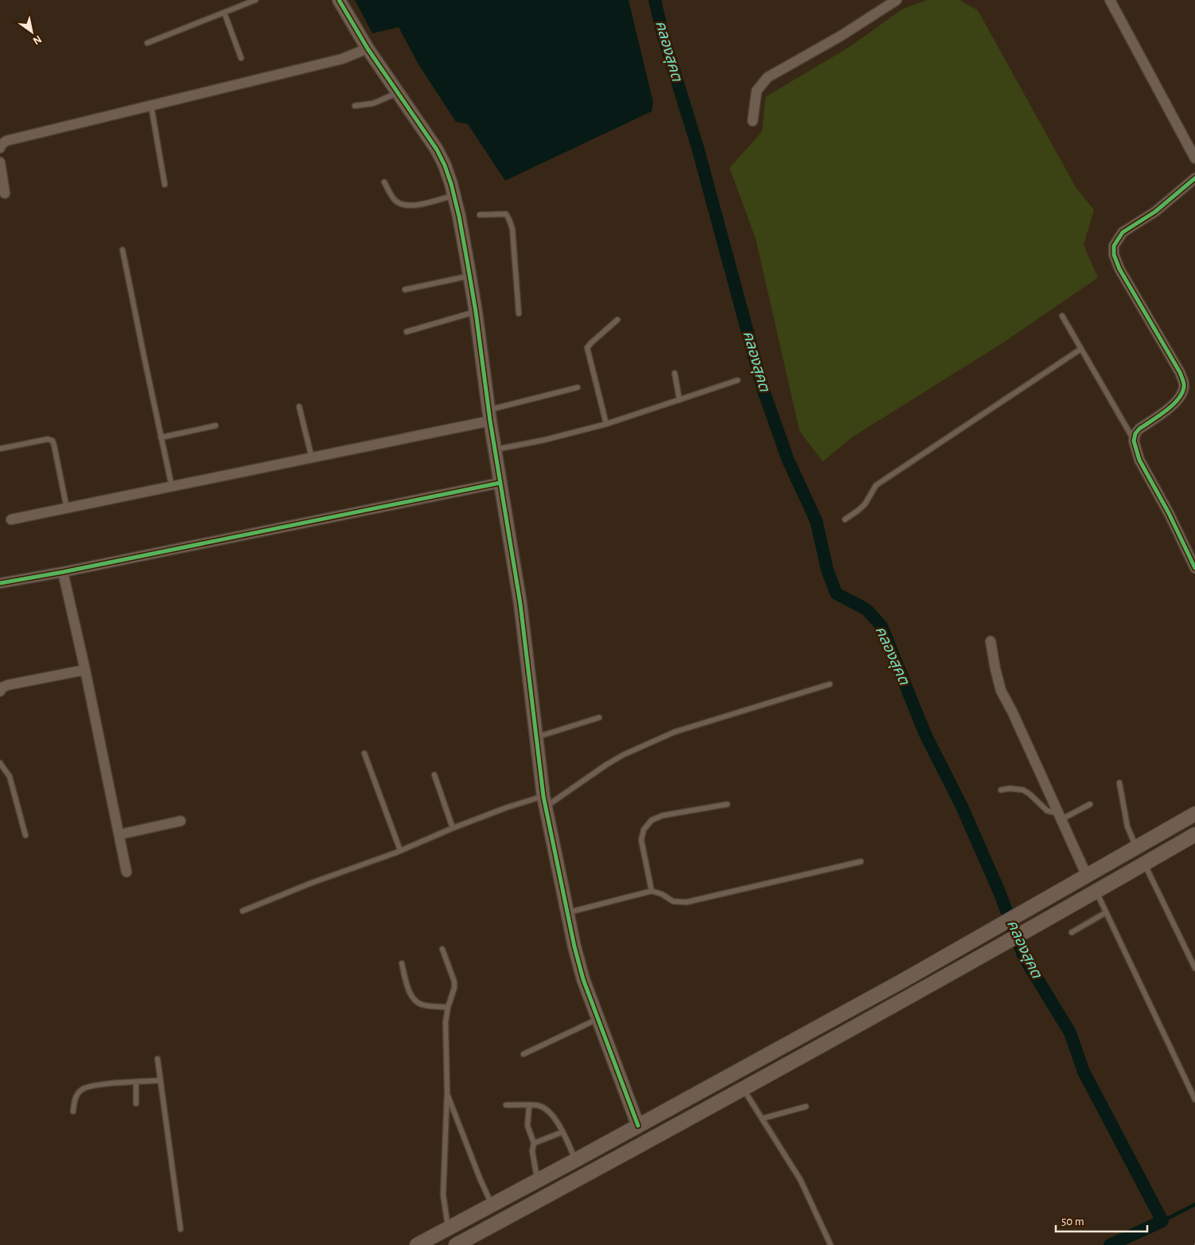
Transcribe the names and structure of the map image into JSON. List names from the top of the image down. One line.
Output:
{"water":["คลองสุคต"],"scale_bar":"50 m","north":"bottom right"}
